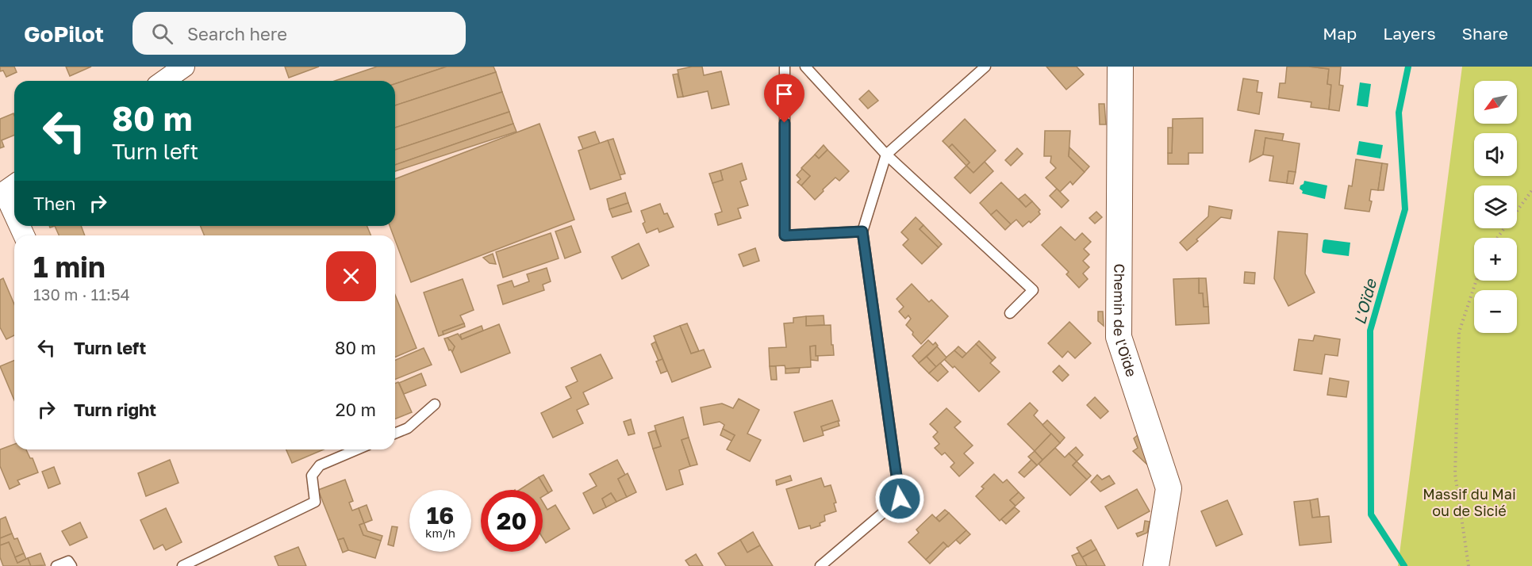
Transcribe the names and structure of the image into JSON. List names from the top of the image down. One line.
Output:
{"streets":{"street":["Chemin de l'Oïde"]},"water":["L'Oïde"],"parks":["Massif du Mai ou de Sicié"],"north":"bottom left","page":{"header":"GoPilot","search":"Search here","nav":["Map","Layers","Share"],"map_buttons":["+","−"],"turn":["80 m","Turn left"],"then":"Then","heading":["1 min","130 m · 11:54"],"list":[{"name":"Turn left","value":"80 m"},{"name":"Turn right","value":"20 m"}],"speed":"16 km/h","limit":"20"}}
